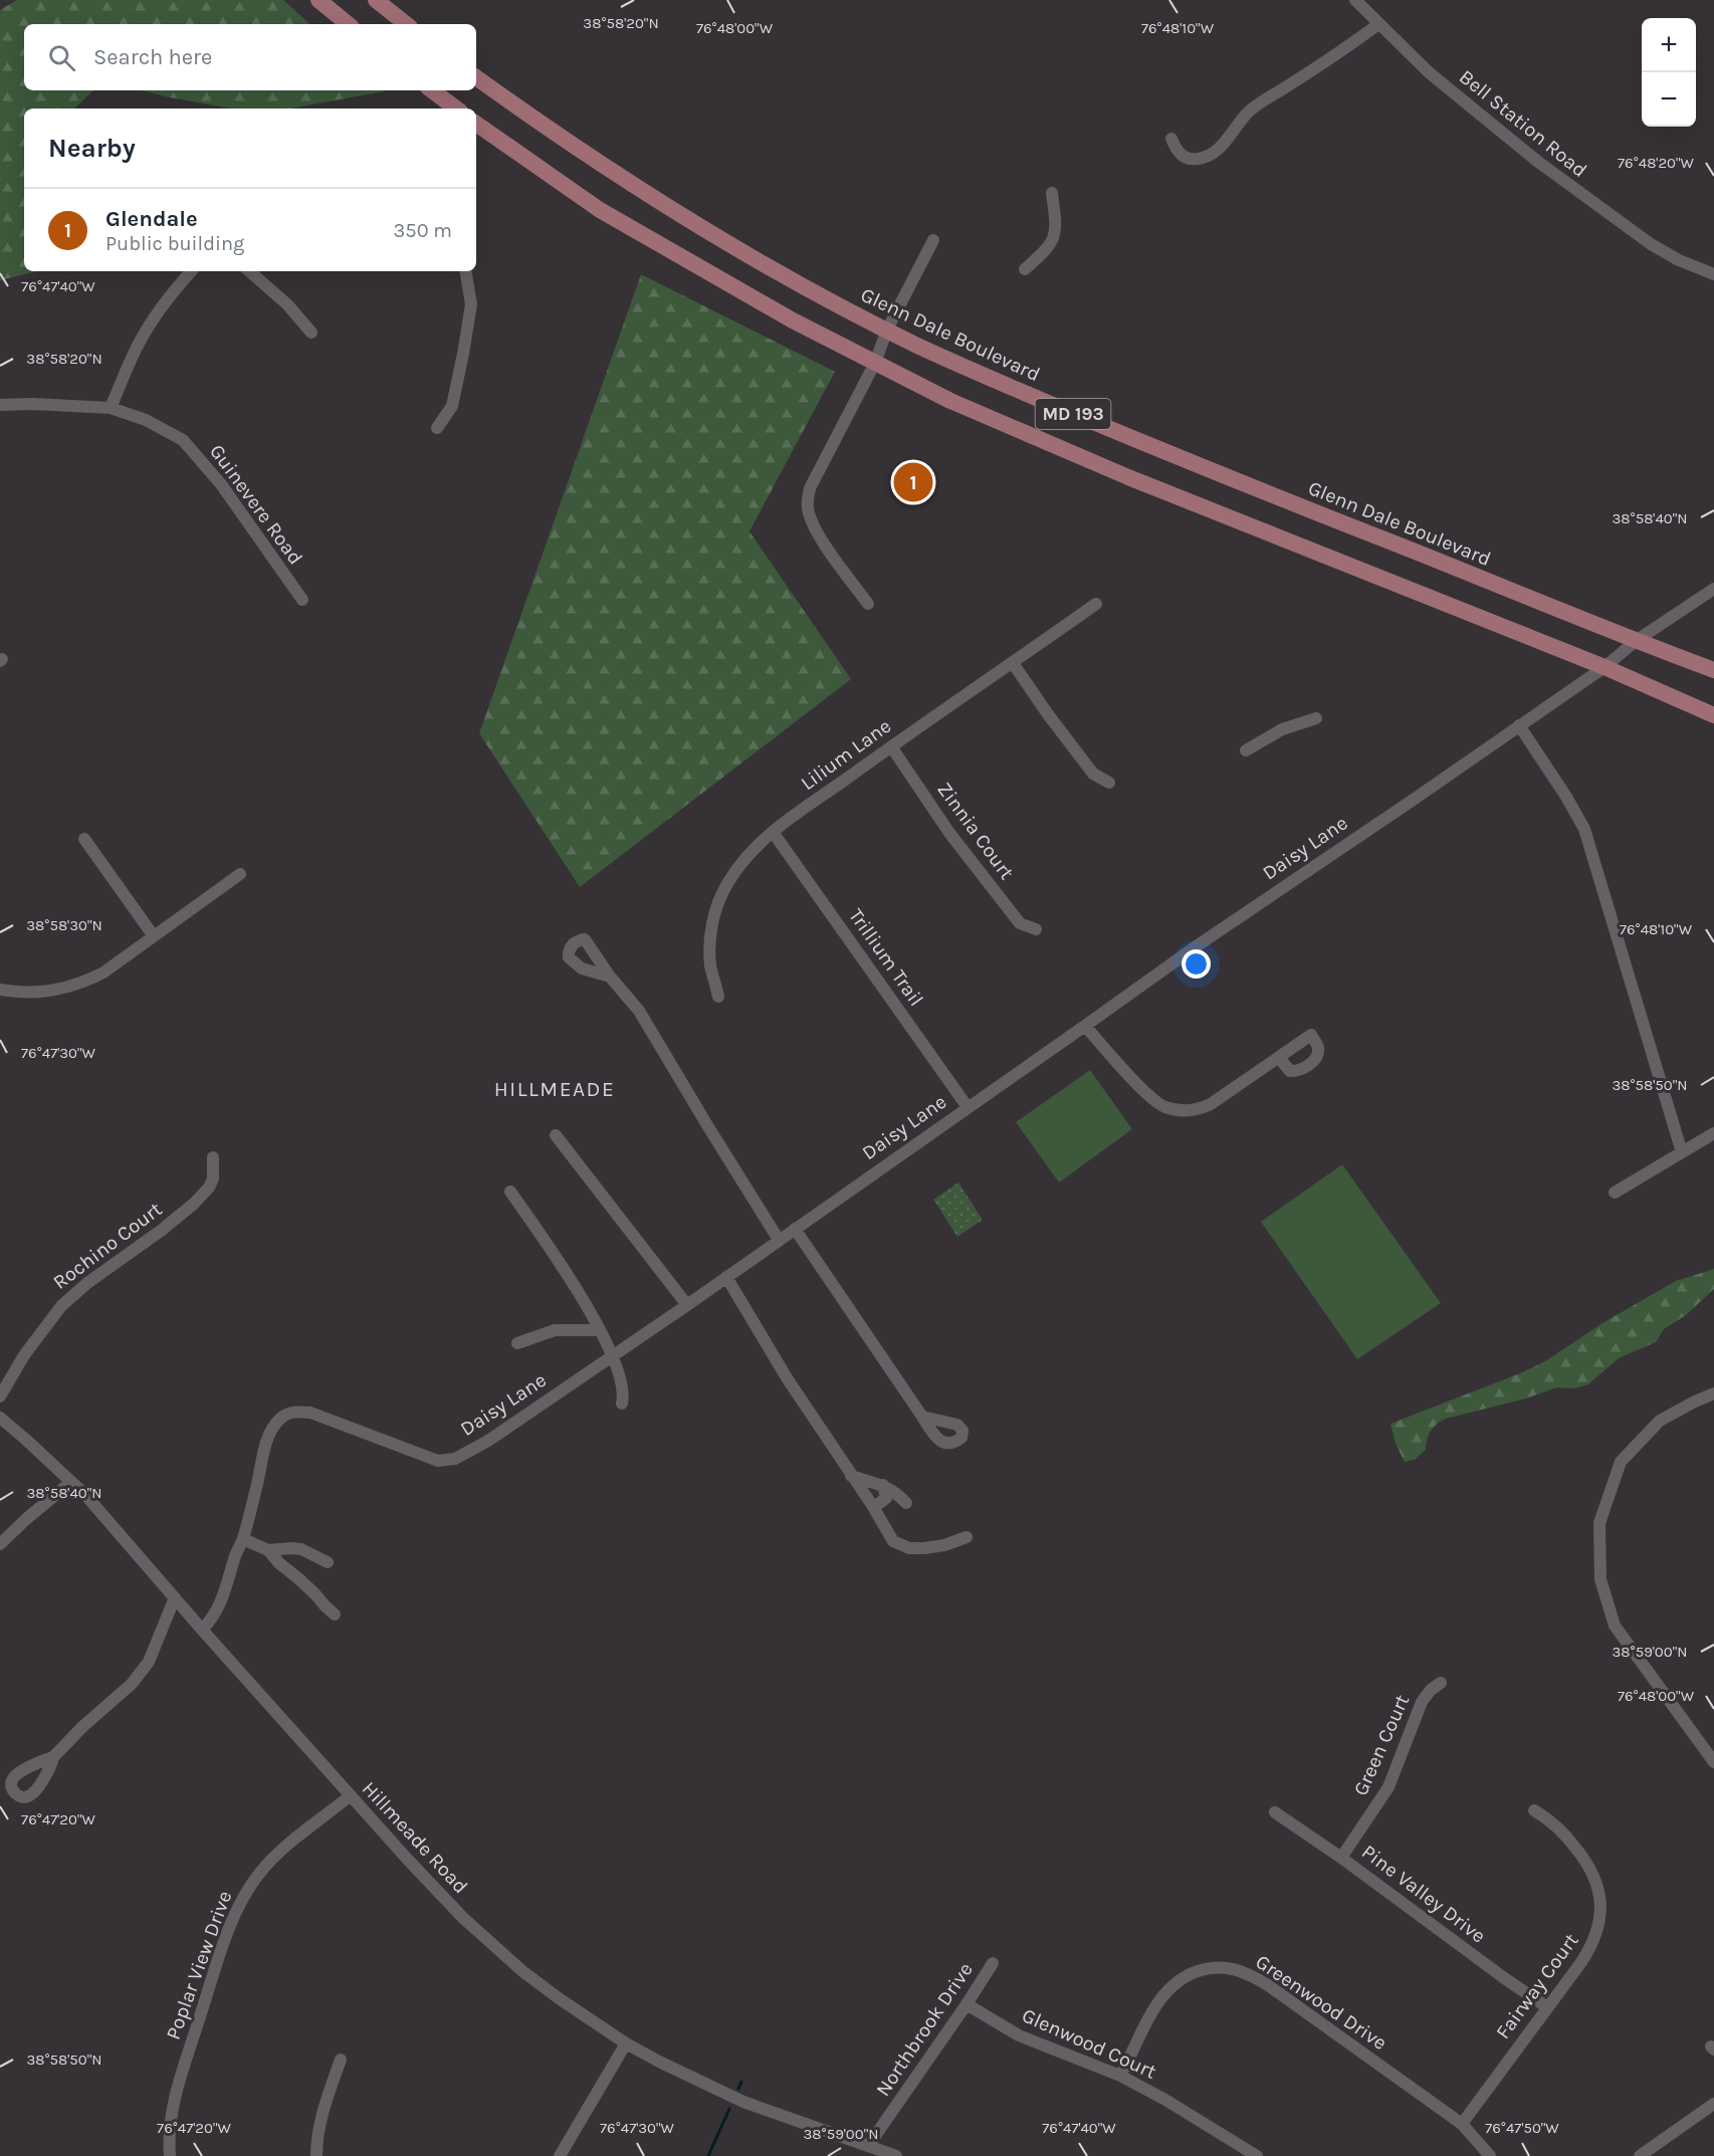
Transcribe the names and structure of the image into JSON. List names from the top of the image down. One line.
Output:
{"streets":{"main road":["Glenn Dale Boulevard","MD 193"],"street":["Bell Station Road","Guinevere Road","Lilium Lane","Zinnia Court","Daisy Lane","Trillium Trail","Rochino Court","Green Court","Hillmeade Road","Pine Valley Drive","Poplar View Drive","Fairway Court","Greenwood Drive","Northbrook Drive","Glenwood Court"]},"crossings":[["Glenn Dale Boulevard","Daisy Lane"],["MD 193","Daisy Lane"],["Lilium Lane","Zinnia Court"],["Lilium Lane","Trillium Trail"],["Daisy Lane","Trillium Trail"],["Daisy Lane","Hillmeade Road"],["Green Court","Pine Valley Drive"],["Hillmeade Road","Poplar View Drive"],["Hillmeade Road","Northbrook Drive"],["Pine Valley Drive","Fairway Court"],["Fairway Court","Greenwood Drive"],["Greenwood Drive","Glenwood Court"],["Northbrook Drive","Glenwood Court"]],"districts":["HILLMEADE"],"page":{"map_buttons":["+","−"],"search":"Search here","heading":"Nearby","list":[{"mark":"1","name":"Glendale","note":"Public building","value":"350 m"}],"pins":"1"},"coordinates":["38°58'20\"N","76°48'00\"W","76°48'10\"W","76°48'20\"W","76°47'40\"W","38°58'40\"N","38°58'30\"N","76°47'30\"W","38°58'50\"N","38°59'00\"N","76°47'20\"W","76°47'50\"W"]}
